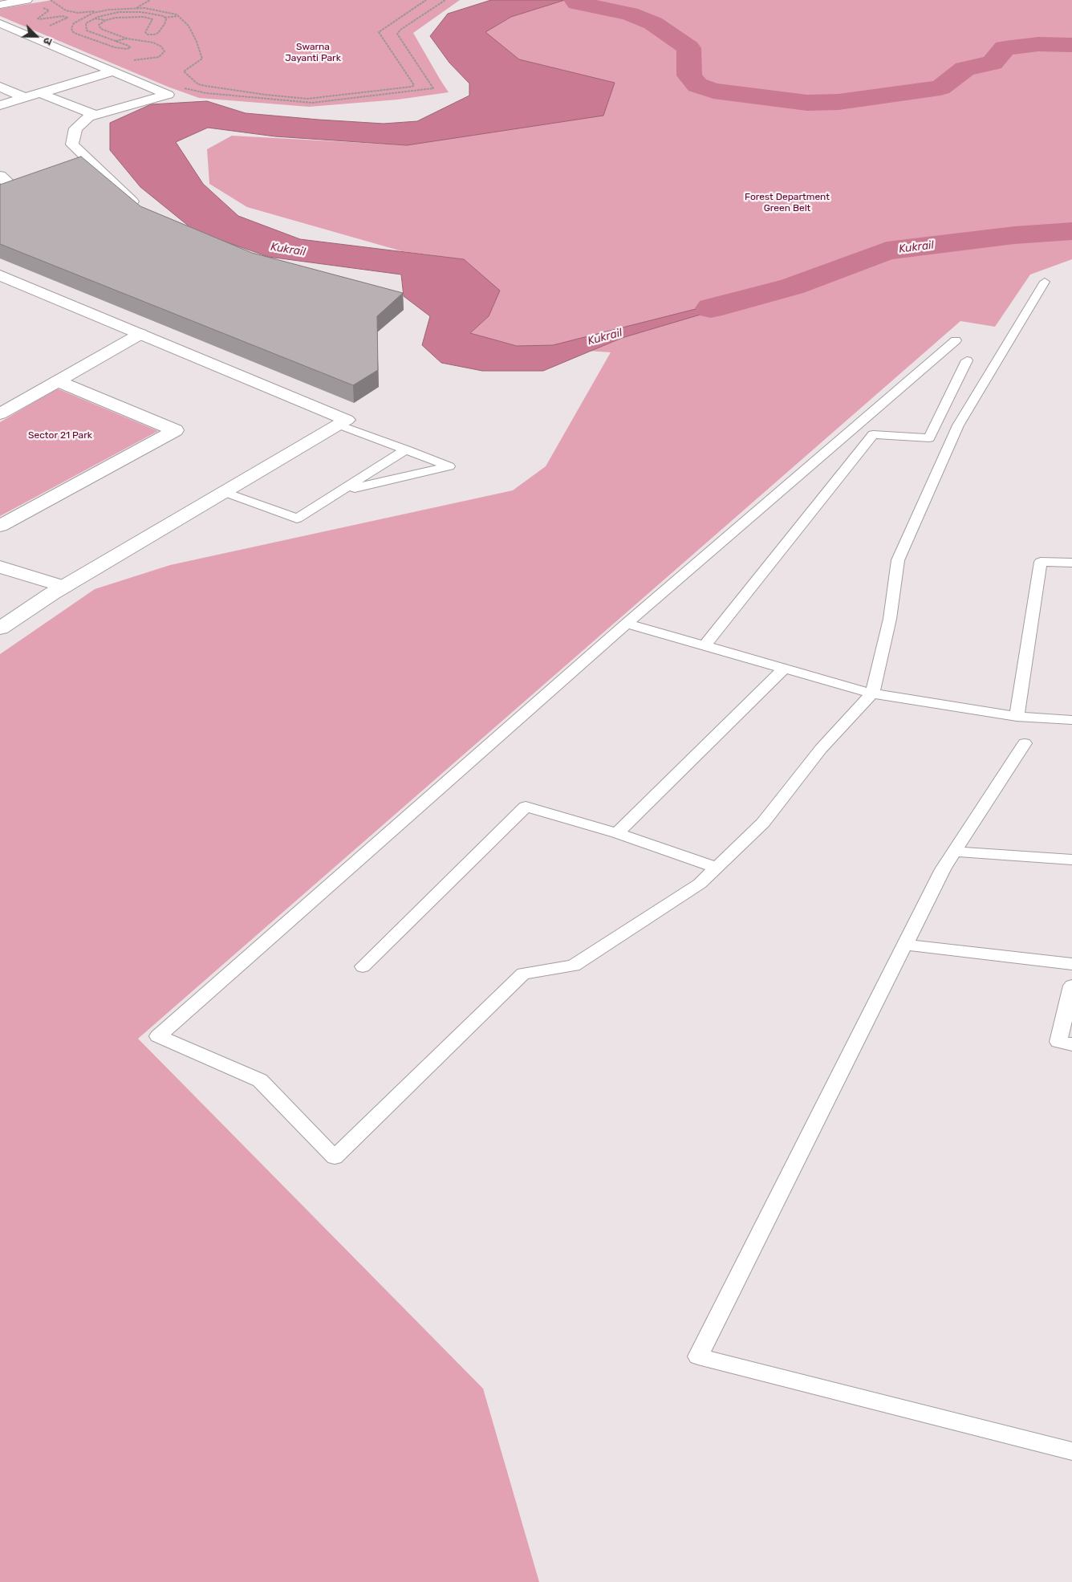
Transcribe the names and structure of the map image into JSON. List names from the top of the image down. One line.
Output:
{"water":["Kukrail"],"parks":["Swarna Jayanti Park","Forest Department Green Belt","Sector 21 Park"],"north":"bottom right"}
